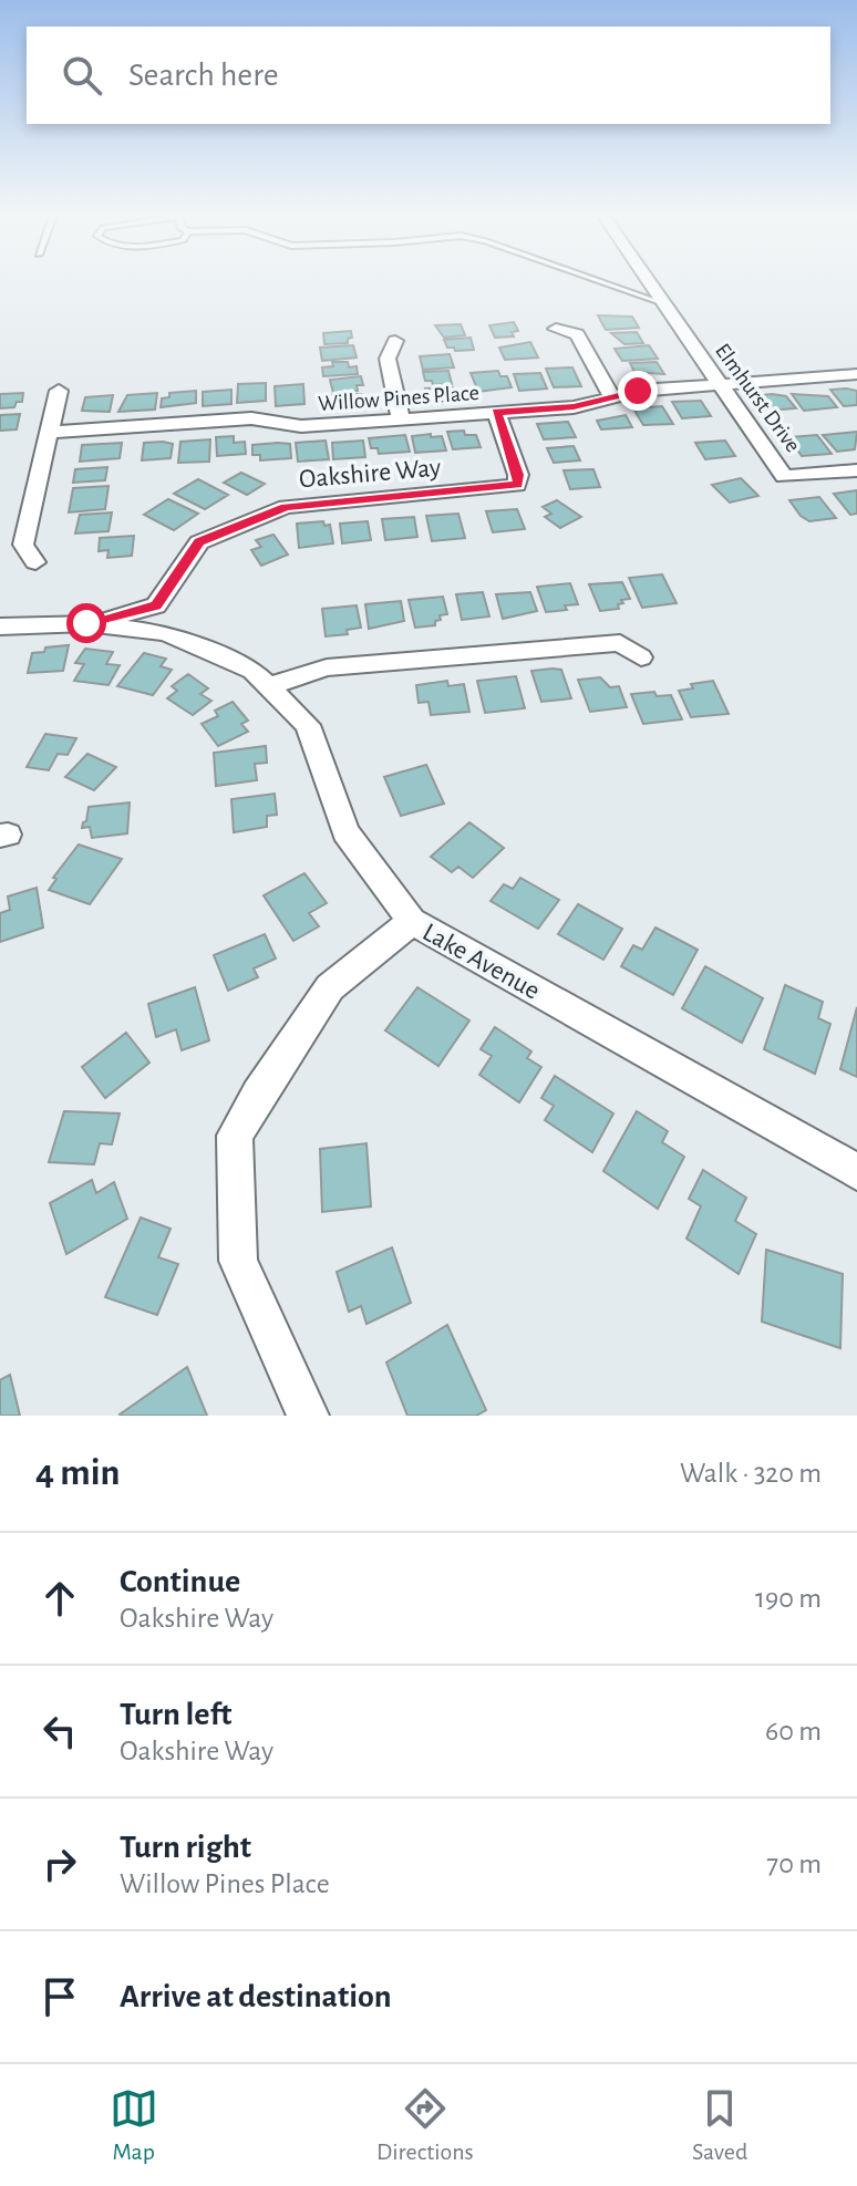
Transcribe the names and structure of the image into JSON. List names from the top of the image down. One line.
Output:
{"streets":{"street":["Willow Pines Place","Elmhurst Drive","Oakshire Way","Lake Avenue"]},"crossings":[["Willow Pines Place","Elmhurst Drive"],["Willow Pines Place","Oakshire Way"],["Oakshire Way","Lake Avenue"]],"page":{"search":"Search here","heading":["4 min","Walk · 320 m"],"list":[["Continue","Oakshire Way","190 m"],["Turn left","Oakshire Way","60 m"],["Turn right","Willow Pines Place","70 m"],"Arrive at destination"],"nav":["Map","Directions","Saved"]}}
